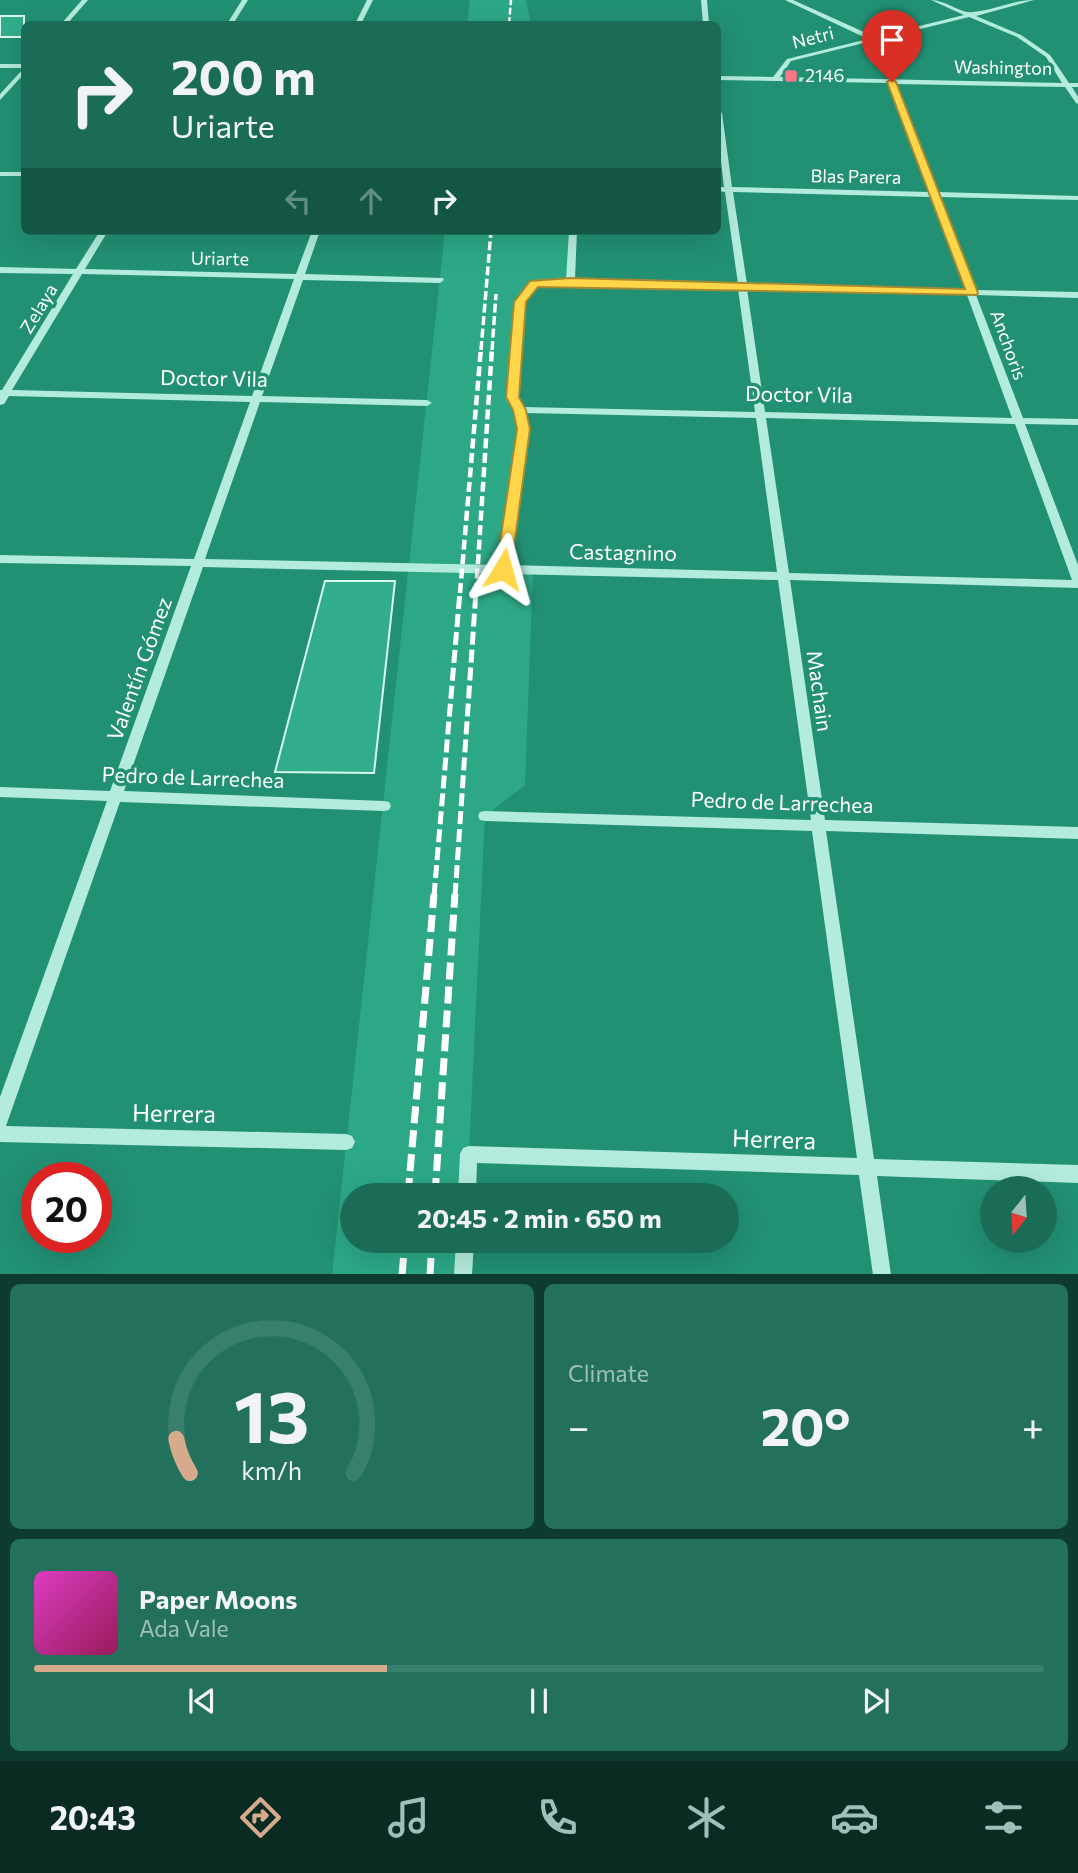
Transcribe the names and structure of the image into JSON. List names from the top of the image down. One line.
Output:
{"streets":{"street":["Netri","Washington","Blas Parera","Uriarte","Zelaya","Anchoris","Doctor Vila","Castagnino","Valentín Gómez","Machain","Pedro de Larrechea","Herrera"]},"crossings":[["Netri","Washington"],["Washington","Anchoris"],["Blas Parera","Anchoris"],["Blas Parera","Machain"],["Uriarte","Zelaya"],["Uriarte","Valentín Gómez"],["Zelaya","Doctor Vila"],["Anchoris","Doctor Vila"],["Anchoris","Castagnino"],["Doctor Vila","Valentín Gómez"],["Doctor Vila","Machain"],["Castagnino","Valentín Gómez"],["Castagnino","Machain"],["Valentín Gómez","Pedro de Larrechea"],["Machain","Pedro de Larrechea"],["Machain","Herrera"]],"places":{"transit":["2146"]},"north":"bottom","page":{"turn":["200 m","Uriarte"],"limit":"20","trip":"20:45 · 2 min · 650 m","tile":"Climate","heat":["−","20°","+"],"song":["Paper Moons","Ada Vale"],"tabs":"20:43","gauge":["13","km/h"]}}
